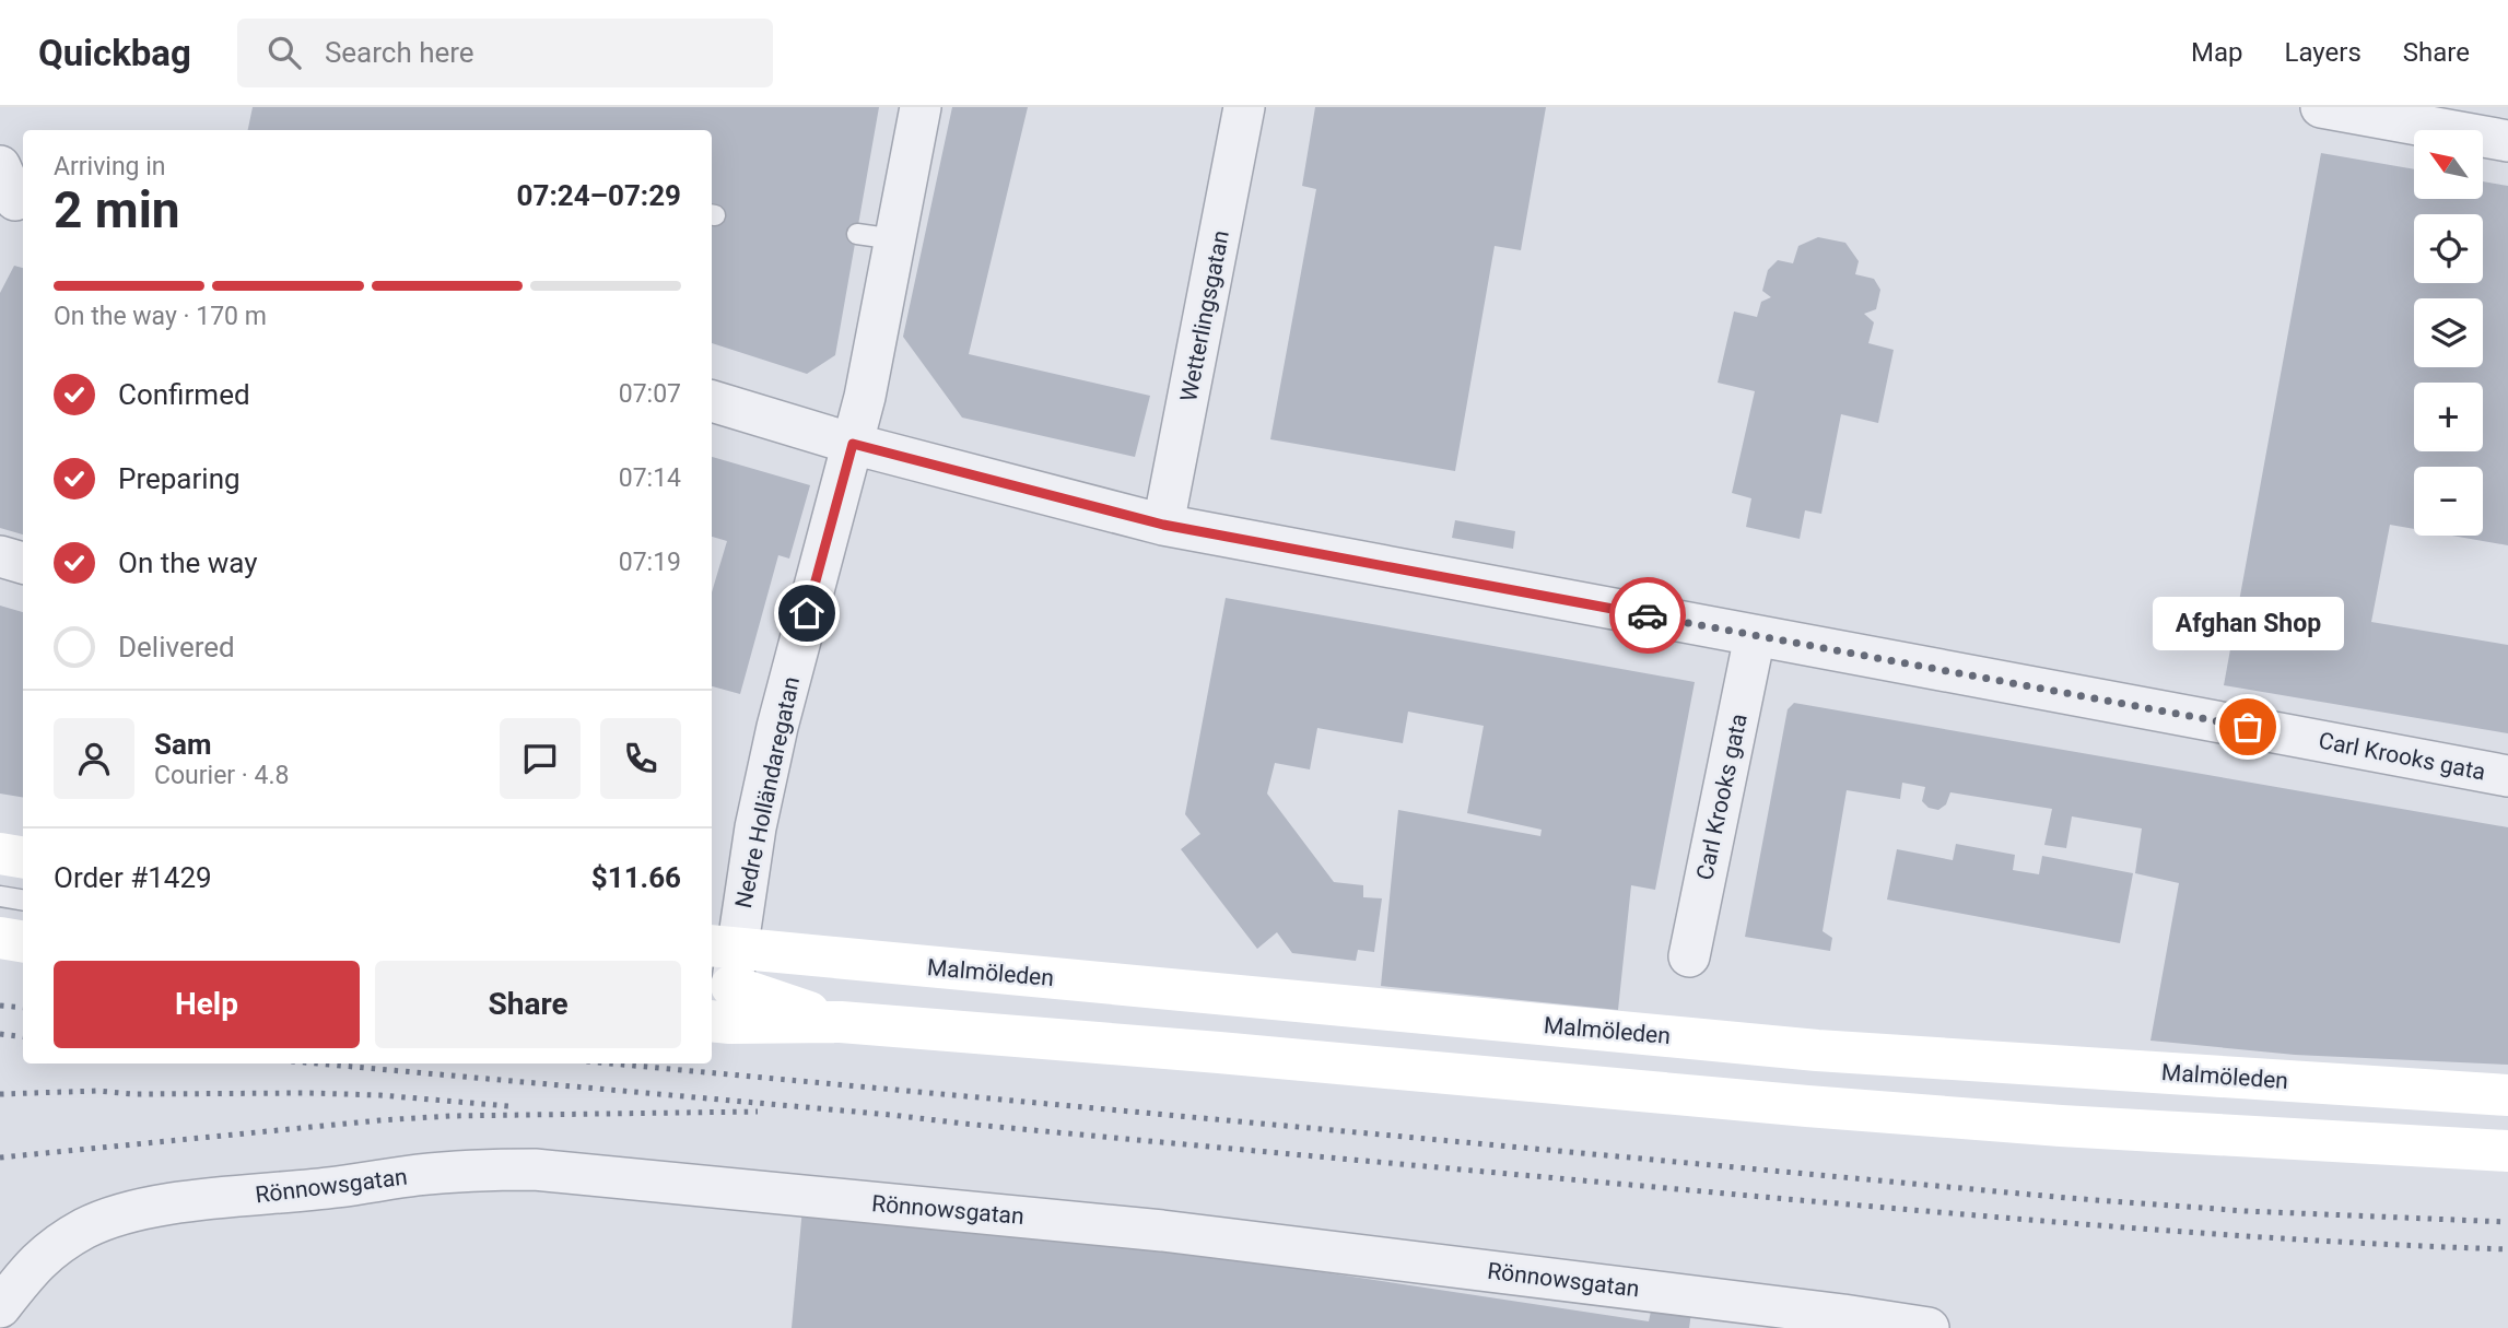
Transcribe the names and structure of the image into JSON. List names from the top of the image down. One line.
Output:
{"streets":{"main road":["Malmöleden"],"street":["Wetterlingsgatan","Carl Krooks gata","Nedre Holländaregatan","Rönnowsgatan"]},"crossings":[["Wetterlingsgatan","Carl Krooks gata"],["Carl Krooks gata","Nedre Holländaregatan"],["Nedre Holländaregatan","Malmöleden"]],"places":["Afghan Shop"],"north":"top left","page":{"header":"Quickbag","search":"Search here","nav":["Map","Layers","Share"],"map_buttons":["+","−"],"heading":["2 min","Arriving in","07:24–07:29"],"panel":["Sam","Courier · 4.8","Order #1429","$11.66"],"bar":"On the way · 170 m","list":[["Confirmed","07:07"],["Preparing","07:14"],["On the way","07:19"],"Delivered"],"bubble":"Afghan Shop","buttons":["Help","Share"]}}
